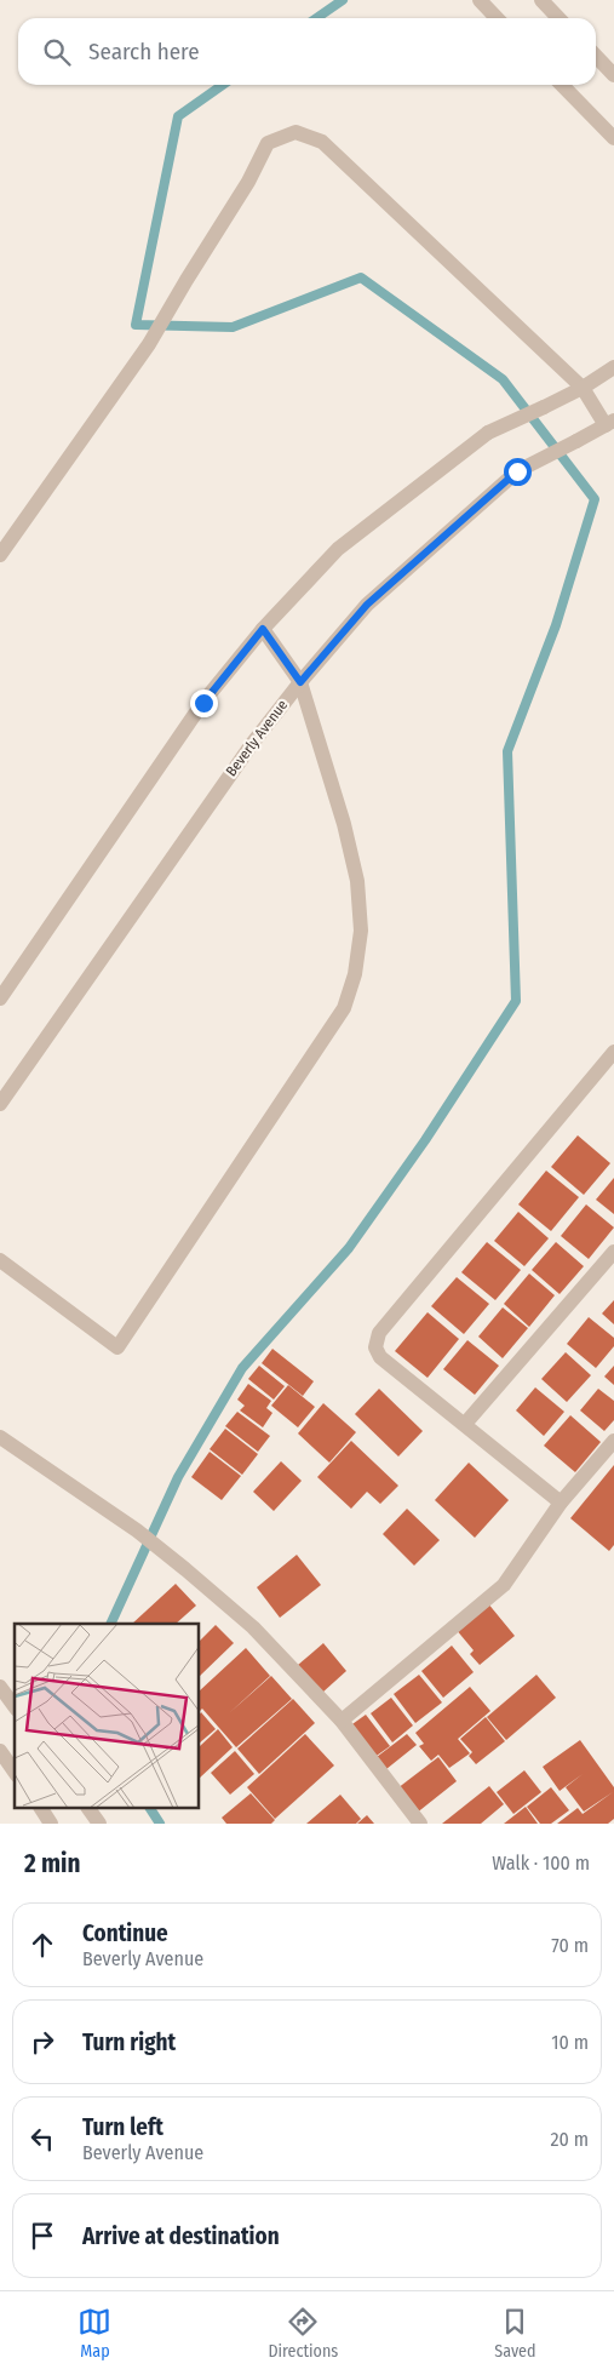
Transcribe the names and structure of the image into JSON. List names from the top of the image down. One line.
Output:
{"streets":{"street":["Beverly Avenue"]},"page":{"search":"Search here","heading":["2 min","Walk · 100 m"],"list":[["Continue","Beverly Avenue","70 m"],["Turn right","10 m"],["Turn left","Beverly Avenue","20 m"],"Arrive at destination"],"nav":["Map","Directions","Saved"]}}
